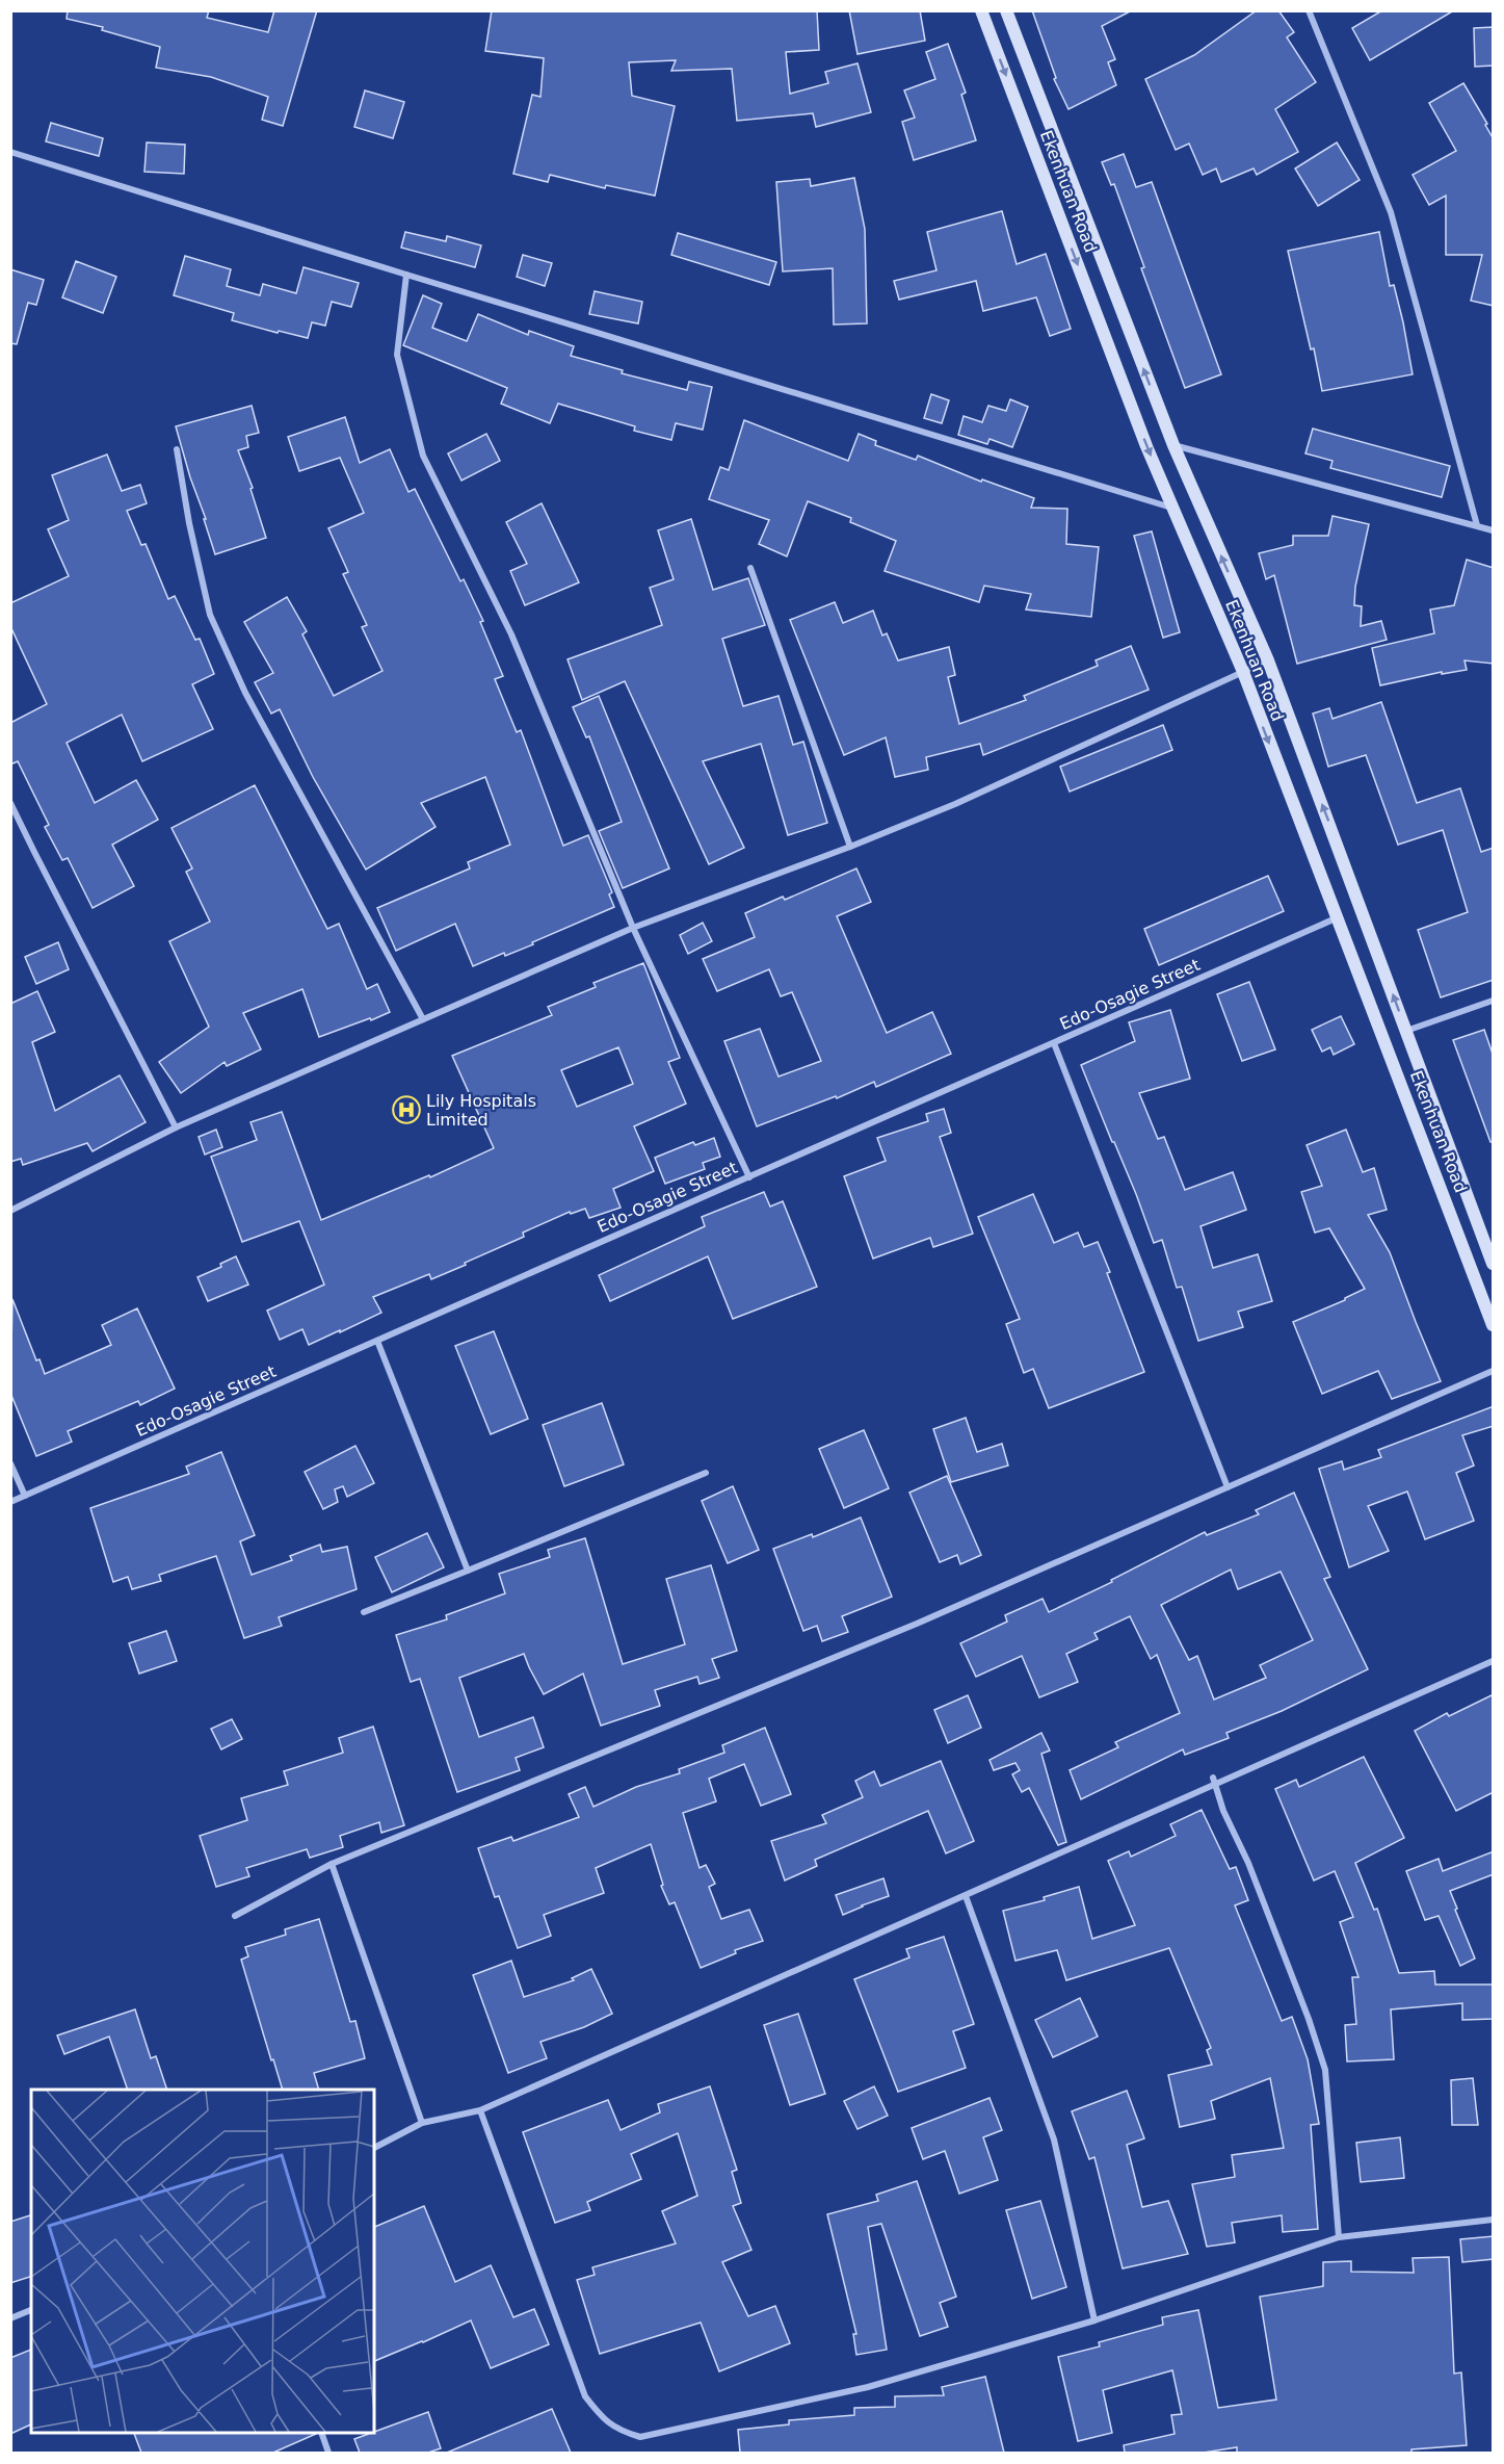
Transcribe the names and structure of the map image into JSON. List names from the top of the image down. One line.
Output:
{"streets":{"main road":["Ekenhuan Road"],"street":["Edo-Osagie Street"]},"crossings":[["Ekenhuan Road","Edo-Osagie Street"]],"places":{"hospital":["Lily Hospitals Limited"]}}
